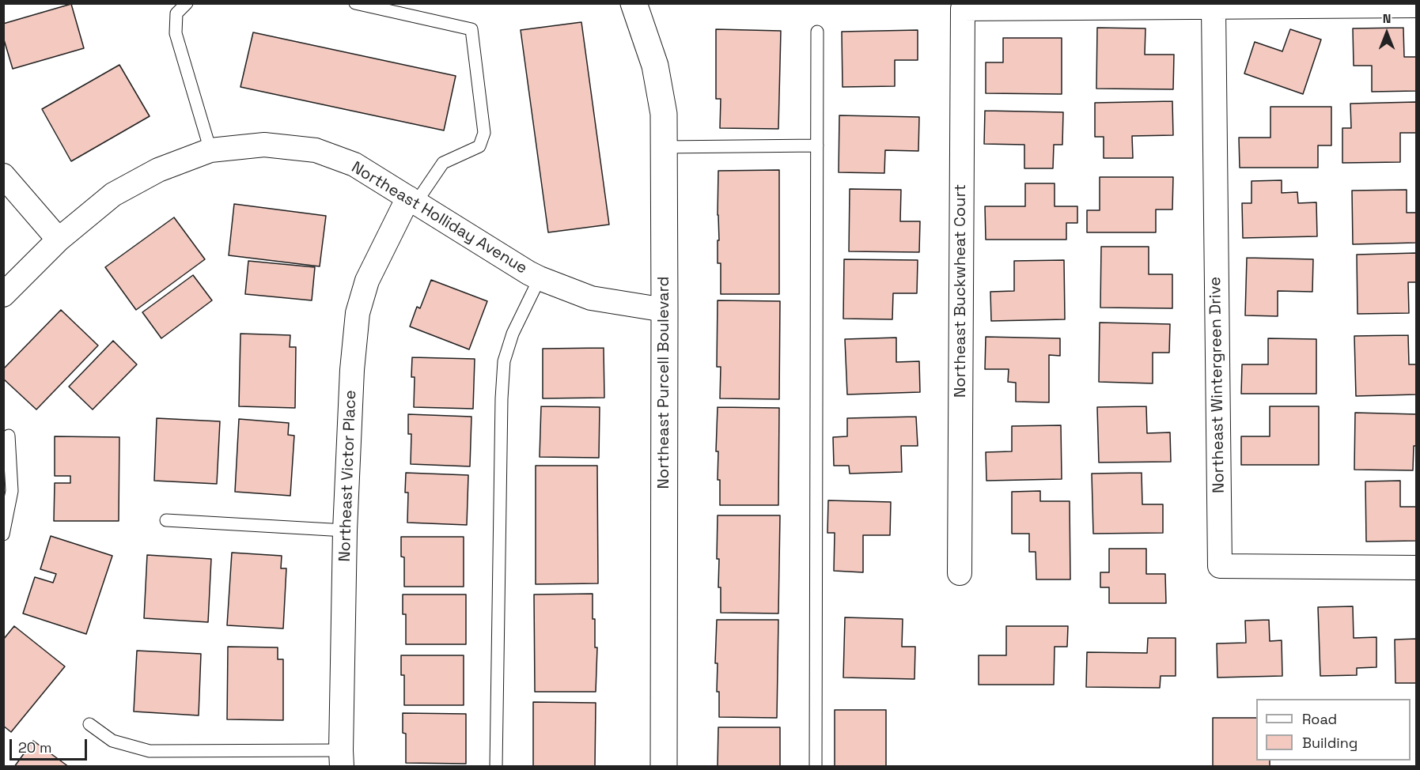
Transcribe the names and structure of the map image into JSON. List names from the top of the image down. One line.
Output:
{"streets":{"street":["Northeast Holliday Avenue","Northeast Buckwheat Court","Northeast Purcell Boulevard","Northeast Wintergreen Drive","Northeast Victor Place"]},"crossings":[["Northeast Holliday Avenue","Northeast Purcell Boulevard"],["Northeast Holliday Avenue","Northeast Victor Place"],["Northeast Buckwheat Court","Northeast Wintergreen Drive"]],"legend":["Road","Building"],"scale_bar":"20 m","north":"top"}
